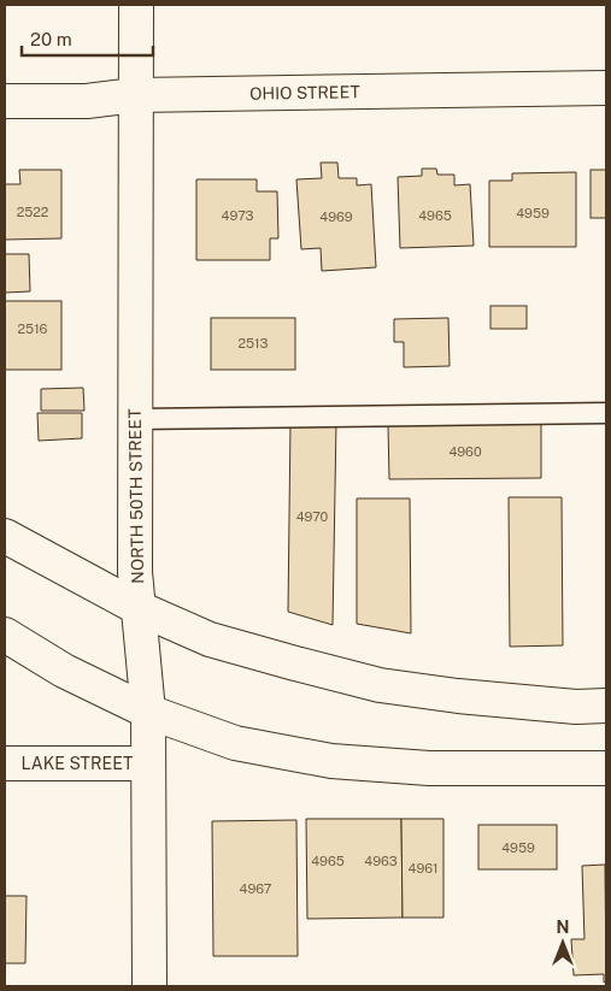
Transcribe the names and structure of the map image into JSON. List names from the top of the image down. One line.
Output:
{"streets":{"street":["OHIO STREET","NORTH 50TH STREET","LAKE STREET"]},"crossings":[["OHIO STREET","NORTH 50TH STREET"],["NORTH 50TH STREET","LAKE STREET"]],"house_numbers":["2522","4959","4973","4965","4969","2516","2513","4960","4970","4959","4965","4963","4961","4967"],"scale_bar":"20 m","north":"top"}
